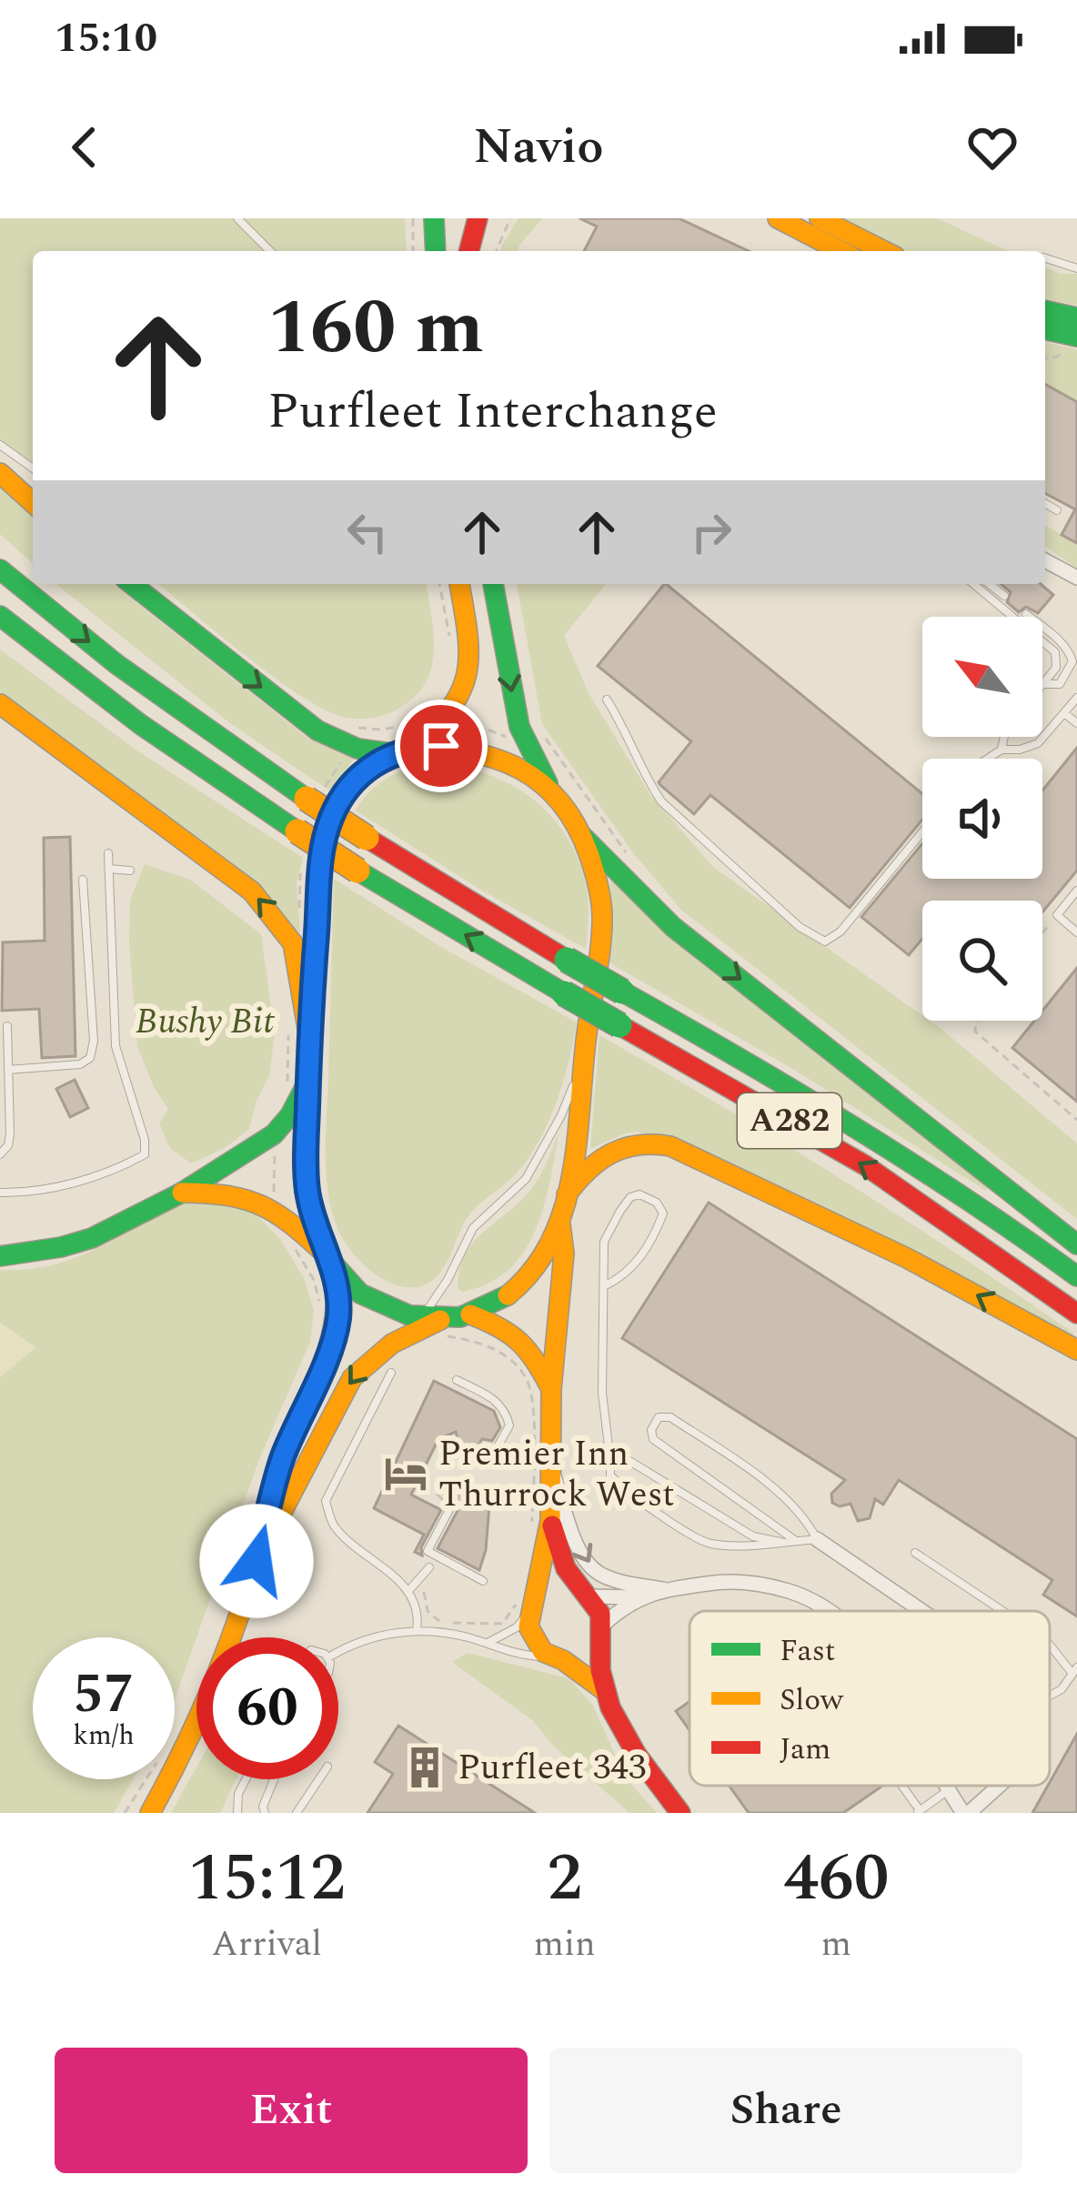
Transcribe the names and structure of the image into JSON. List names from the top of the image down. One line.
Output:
{"streets":{"main road":["A282"]},"parks":["Bushy Bit"],"places":{"hotel":["Premier Inn Thurrock West"],"building":["Purfleet 343"]},"legend":["Fast","Slow","Jam"],"north":"top left","page":{"status":"15:10","header":"Navio","turn":["160 m","Purfleet Interchange"],"speed":"57 km/h","limit":"60","eta":["15:12","Arrival","2","min","460","m"],"buttons":["Exit","Share"]}}
